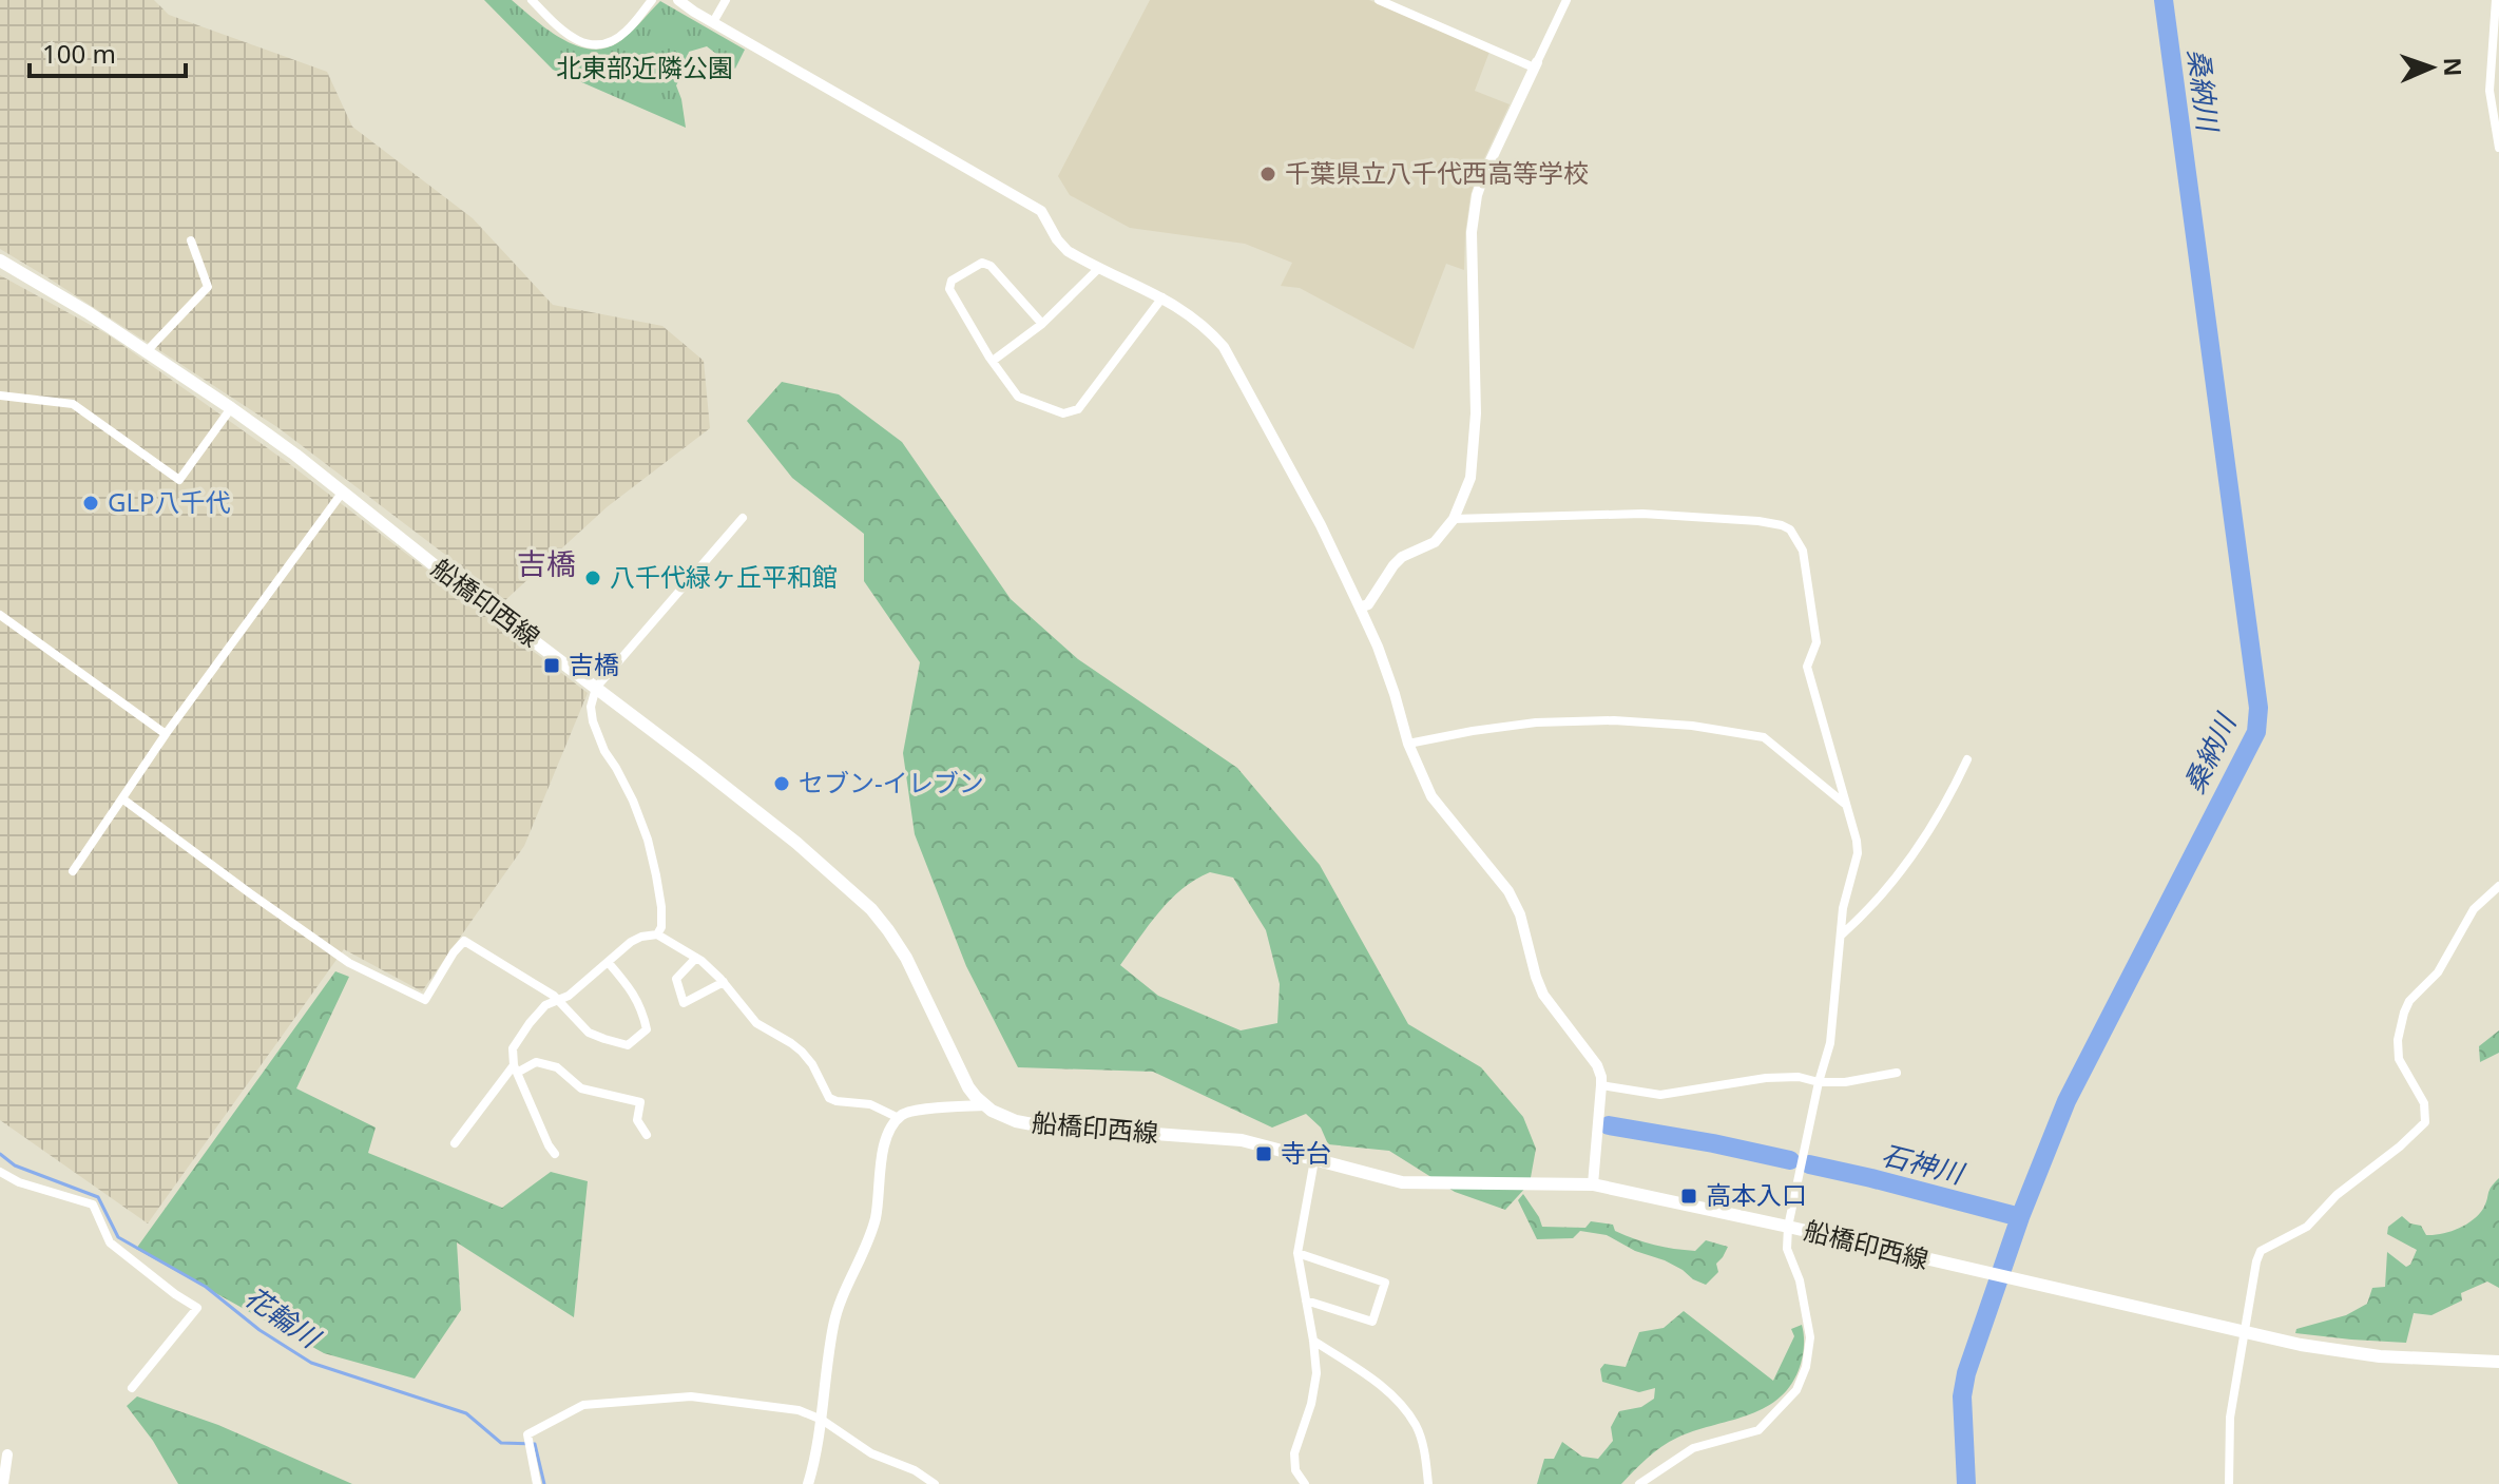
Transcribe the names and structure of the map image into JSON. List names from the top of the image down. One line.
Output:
{"streets":{"main road":["船橋印西線"]},"districts":["吉橋"],"water":["桑納川","石神川","花輪川"],"parks":["北東部近隣公園"],"places":{"other":["千葉県立八千代西高等学校","GLP八千代","八千代緑ヶ丘平和館","セブン-イレブン"],"transit":["吉橋","寺台","高本入口"]},"scale_bar":"100 m","north":"right"}
